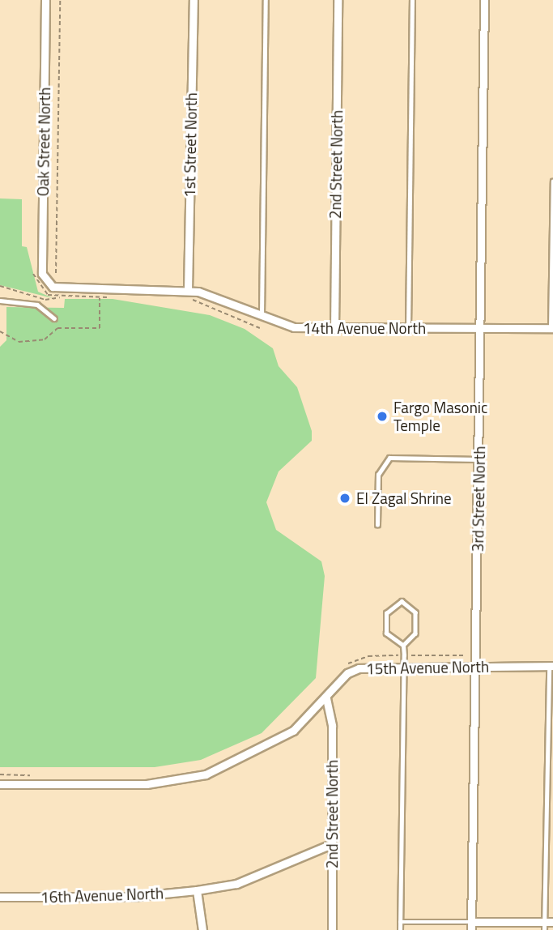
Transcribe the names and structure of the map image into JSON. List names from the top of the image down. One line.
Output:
{"streets":{"street":["Oak Street North","1st Street North","2nd Street North","14th Avenue North","3rd Street North","15th Avenue North","16th Avenue North"]},"crossings":[["Oak Street North","14th Avenue North"],["1st Street North","14th Avenue North"],["2nd Street North","14th Avenue North"],["2nd Street North","15th Avenue North"],["2nd Street North","16th Avenue North"],["14th Avenue North","3rd Street North"],["3rd Street North","15th Avenue North"]],"places":["Fargo Masonic Temple","El Zagal Shrine"]}
